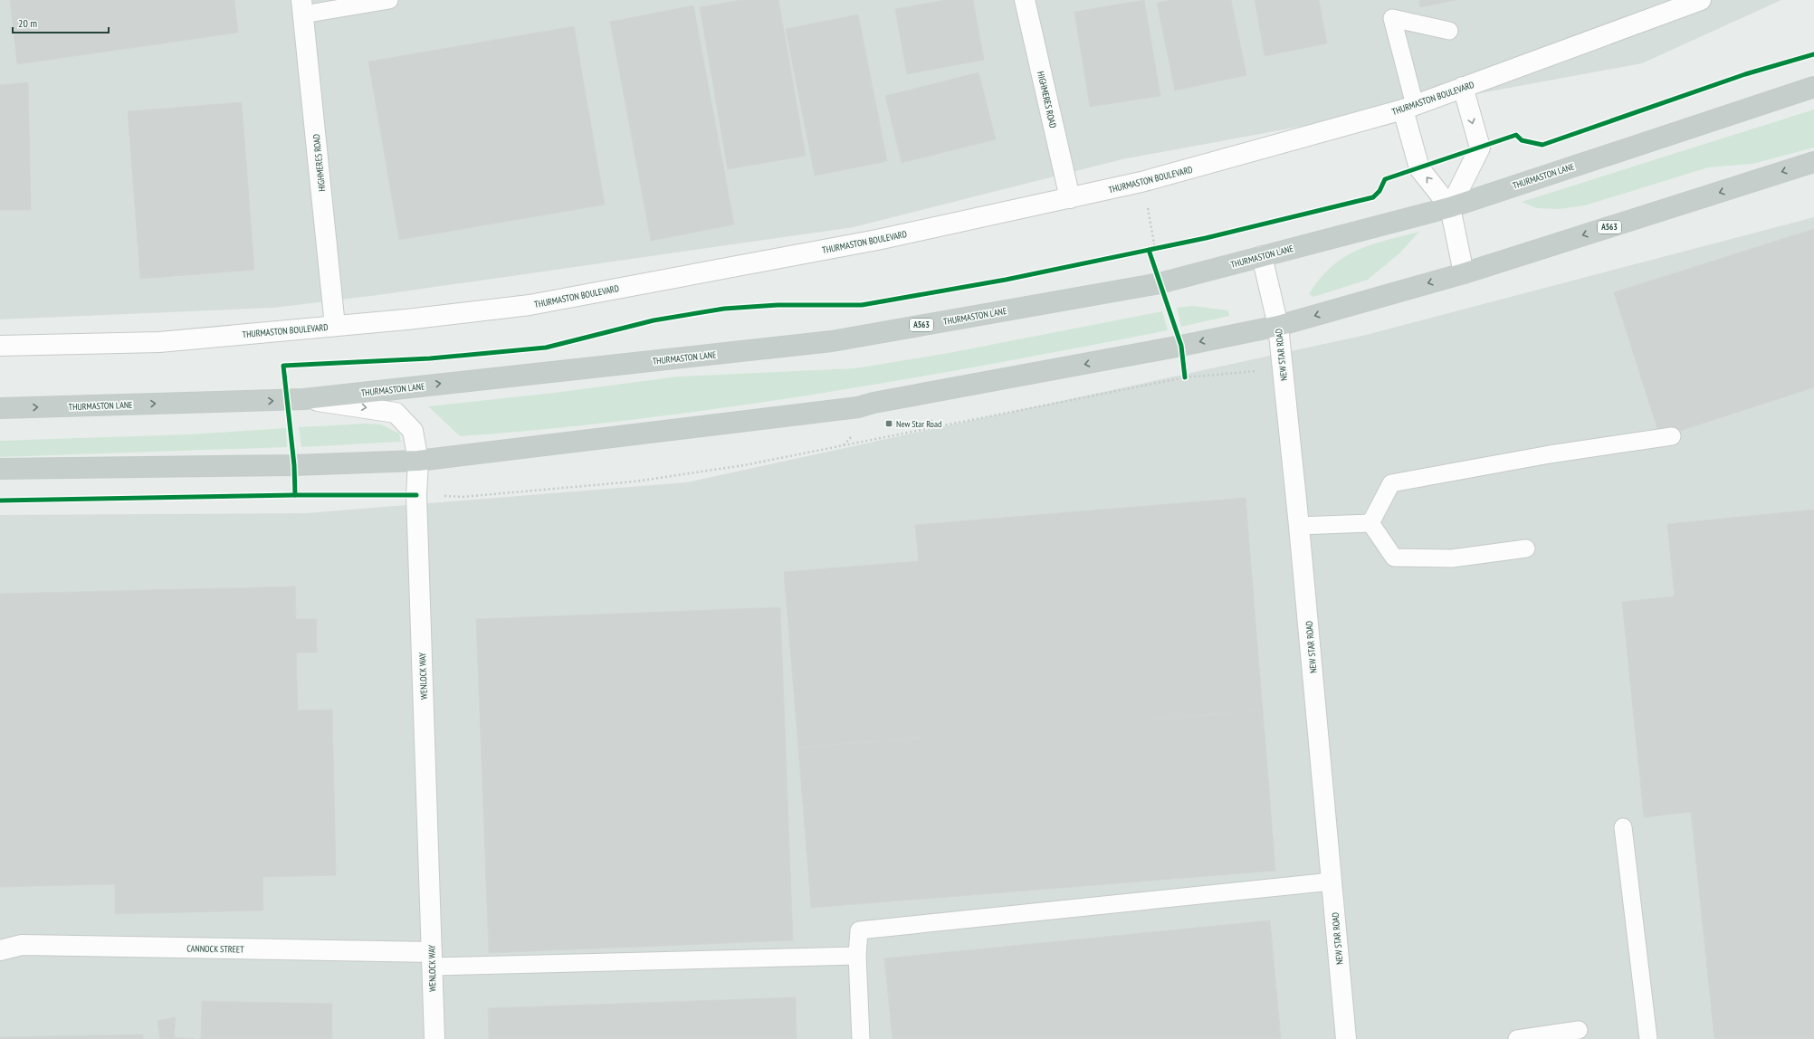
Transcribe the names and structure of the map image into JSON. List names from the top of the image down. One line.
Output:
{"streets":{"highway":["THURMASTON LANE","A563"],"street":["THURMASTON BOULEVARD","HIGHMERES ROAD","NEW STAR ROAD","WENLOCK WAY","CANNOCK STREET"]},"crossings":[["THURMASTON BOULEVARD","HIGHMERES ROAD"],["THURMASTON LANE","NEW STAR ROAD"],["THURMASTON LANE","WENLOCK WAY"],["A563","NEW STAR ROAD"],["A563","WENLOCK WAY"],["WENLOCK WAY","CANNOCK STREET"]],"places":{"transit":["New Star Road"]},"scale_bar":"20 m"}
